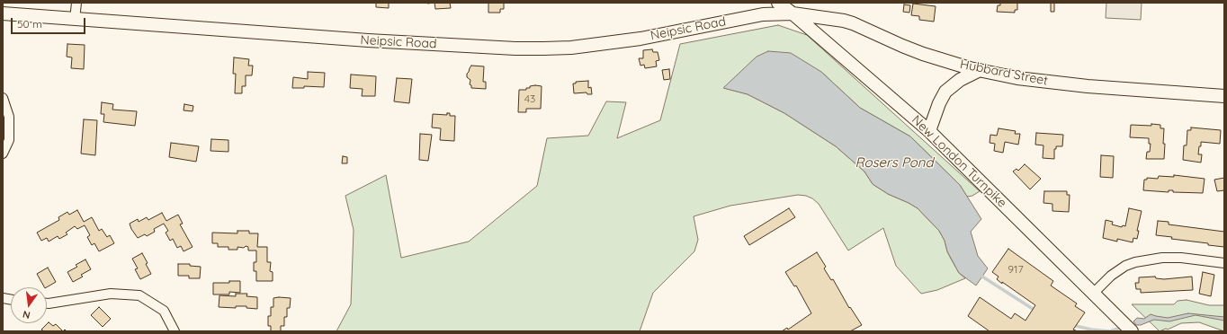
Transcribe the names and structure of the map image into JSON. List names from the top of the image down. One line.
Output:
{"streets":{"street":["Neipsic Road","Hubbard Street","New London Turnpike"]},"crossings":[["Neipsic Road","Hubbard Street"],["Neipsic Road","New London Turnpike"],["Hubbard Street","New London Turnpike"]],"water":["Rosers Pond"],"house_numbers":["43","917"],"scale_bar":"50 m","north":"bottom"}
